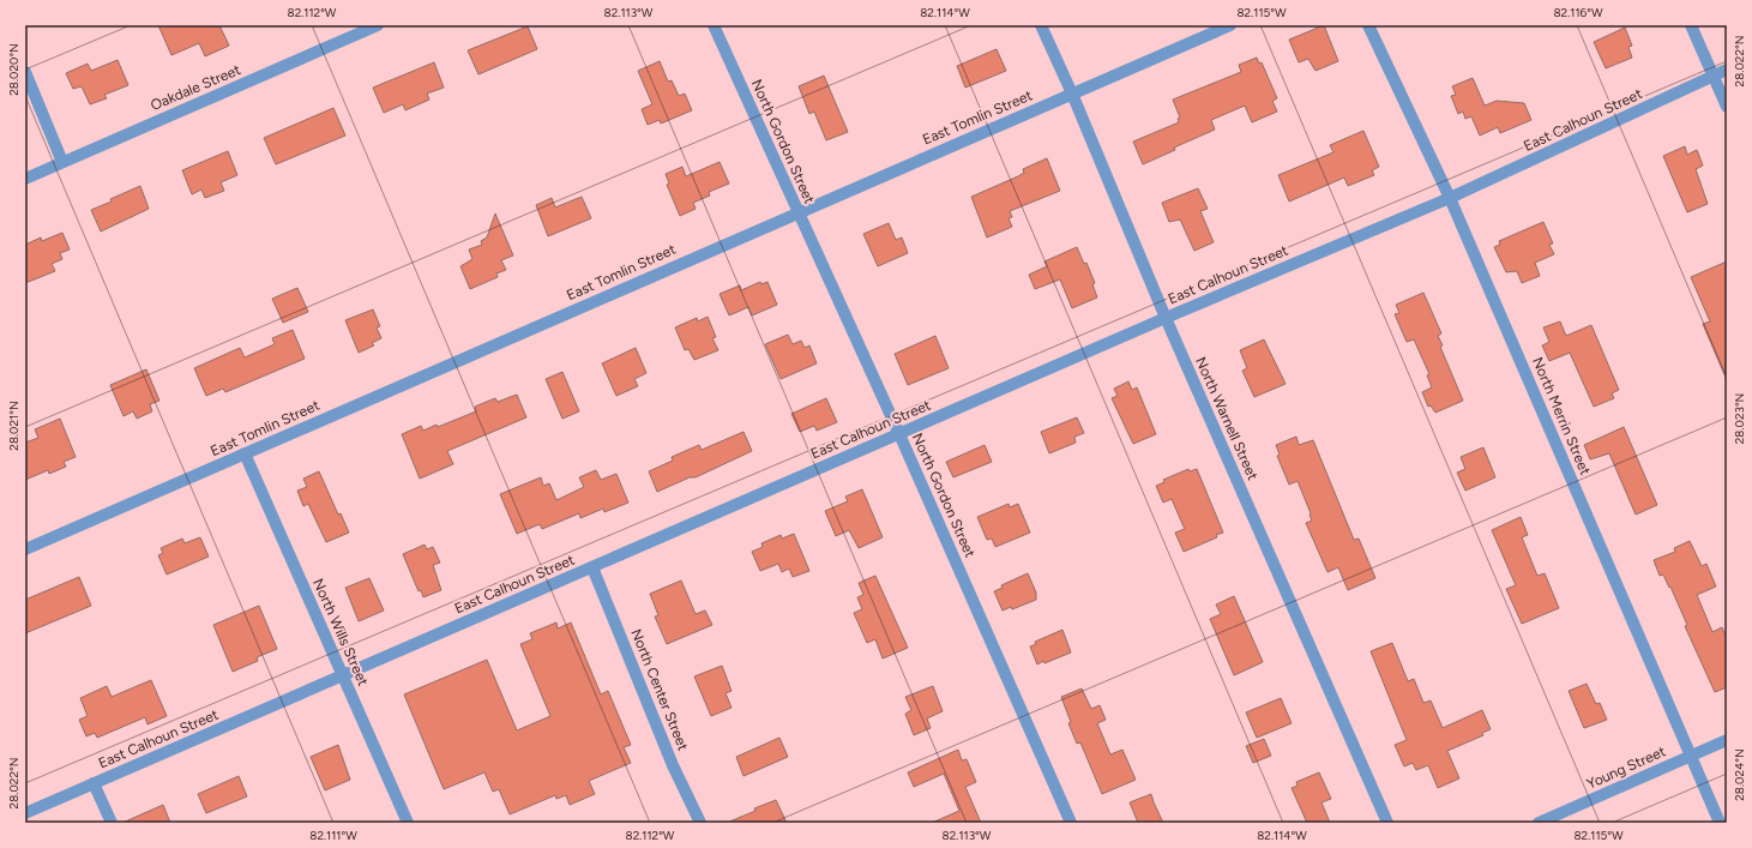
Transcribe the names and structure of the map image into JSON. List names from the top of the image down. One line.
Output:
{"streets":{"street":["Oakdale Street","East Tomlin Street","East Calhoun Street","North Gordon Street","North Merrin Street","North Warnell Street","North Wills Street","North Center Street","Young Street"]},"crossings":[["East Tomlin Street","North Gordon Street"],["East Tomlin Street","North Warnell Street"],["East Tomlin Street","North Wills Street"],["East Calhoun Street","North Gordon Street"],["East Calhoun Street","North Merrin Street"],["East Calhoun Street","North Warnell Street"],["East Calhoun Street","North Wills Street"],["East Calhoun Street","North Center Street"],["North Merrin Street","Young Street"]],"coordinates":["82.112°W","82.113°W","82.114°W","82.115°W","82.116°W","28.022°N","28.020°N","28.023°N","28.021°N","28.024°N","82.111°W"]}
